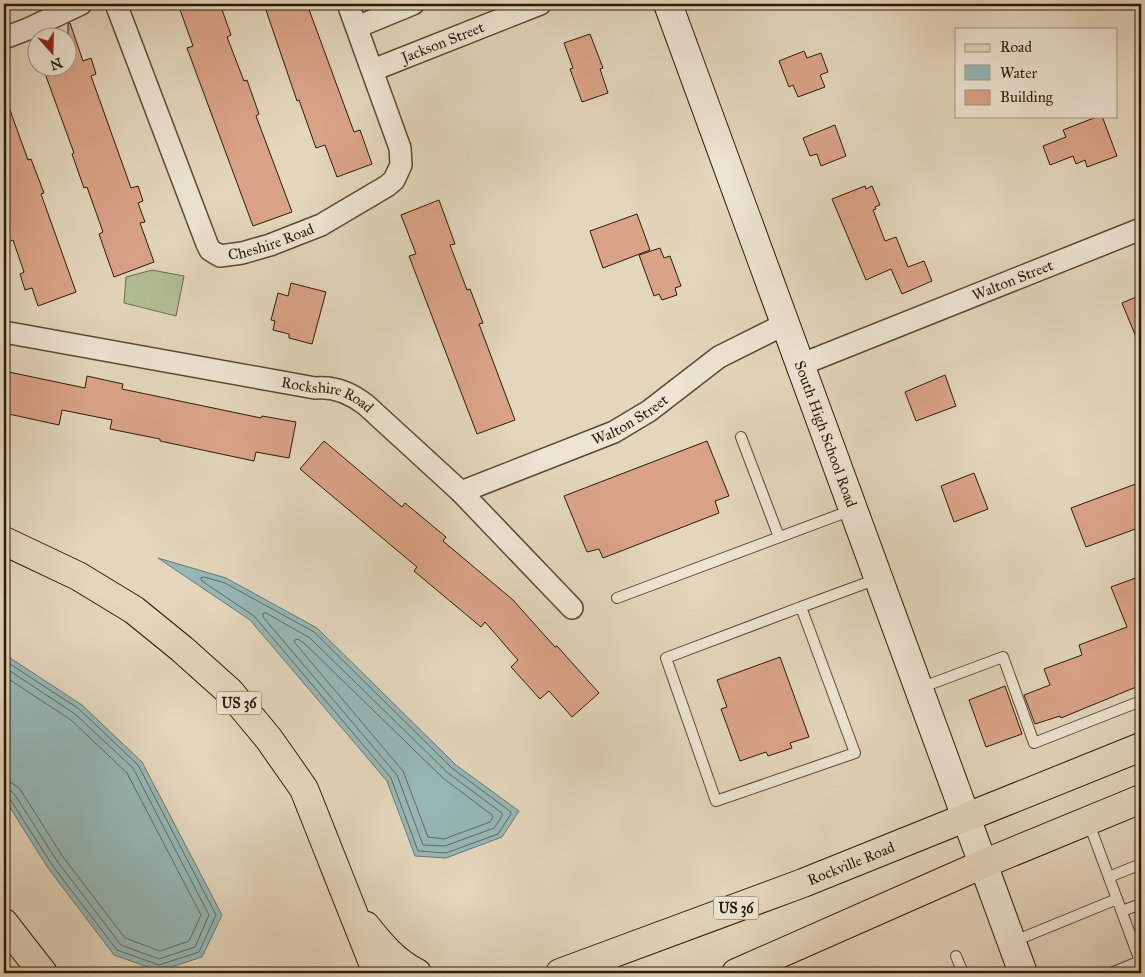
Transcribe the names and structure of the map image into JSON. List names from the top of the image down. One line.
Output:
{"streets":{"main road":["US 36","Rockville Road"],"street":["Jackson Street","Cheshire Road","Walton Street","Rockshire Road","South High School Road"]},"crossings":[["Jackson Street","Cheshire Road"],["Walton Street","Rockshire Road"],["Walton Street","South High School Road"],["South High School Road","Rockville Road"]],"legend":["Road","Water","Building"],"north":"bottom"}
